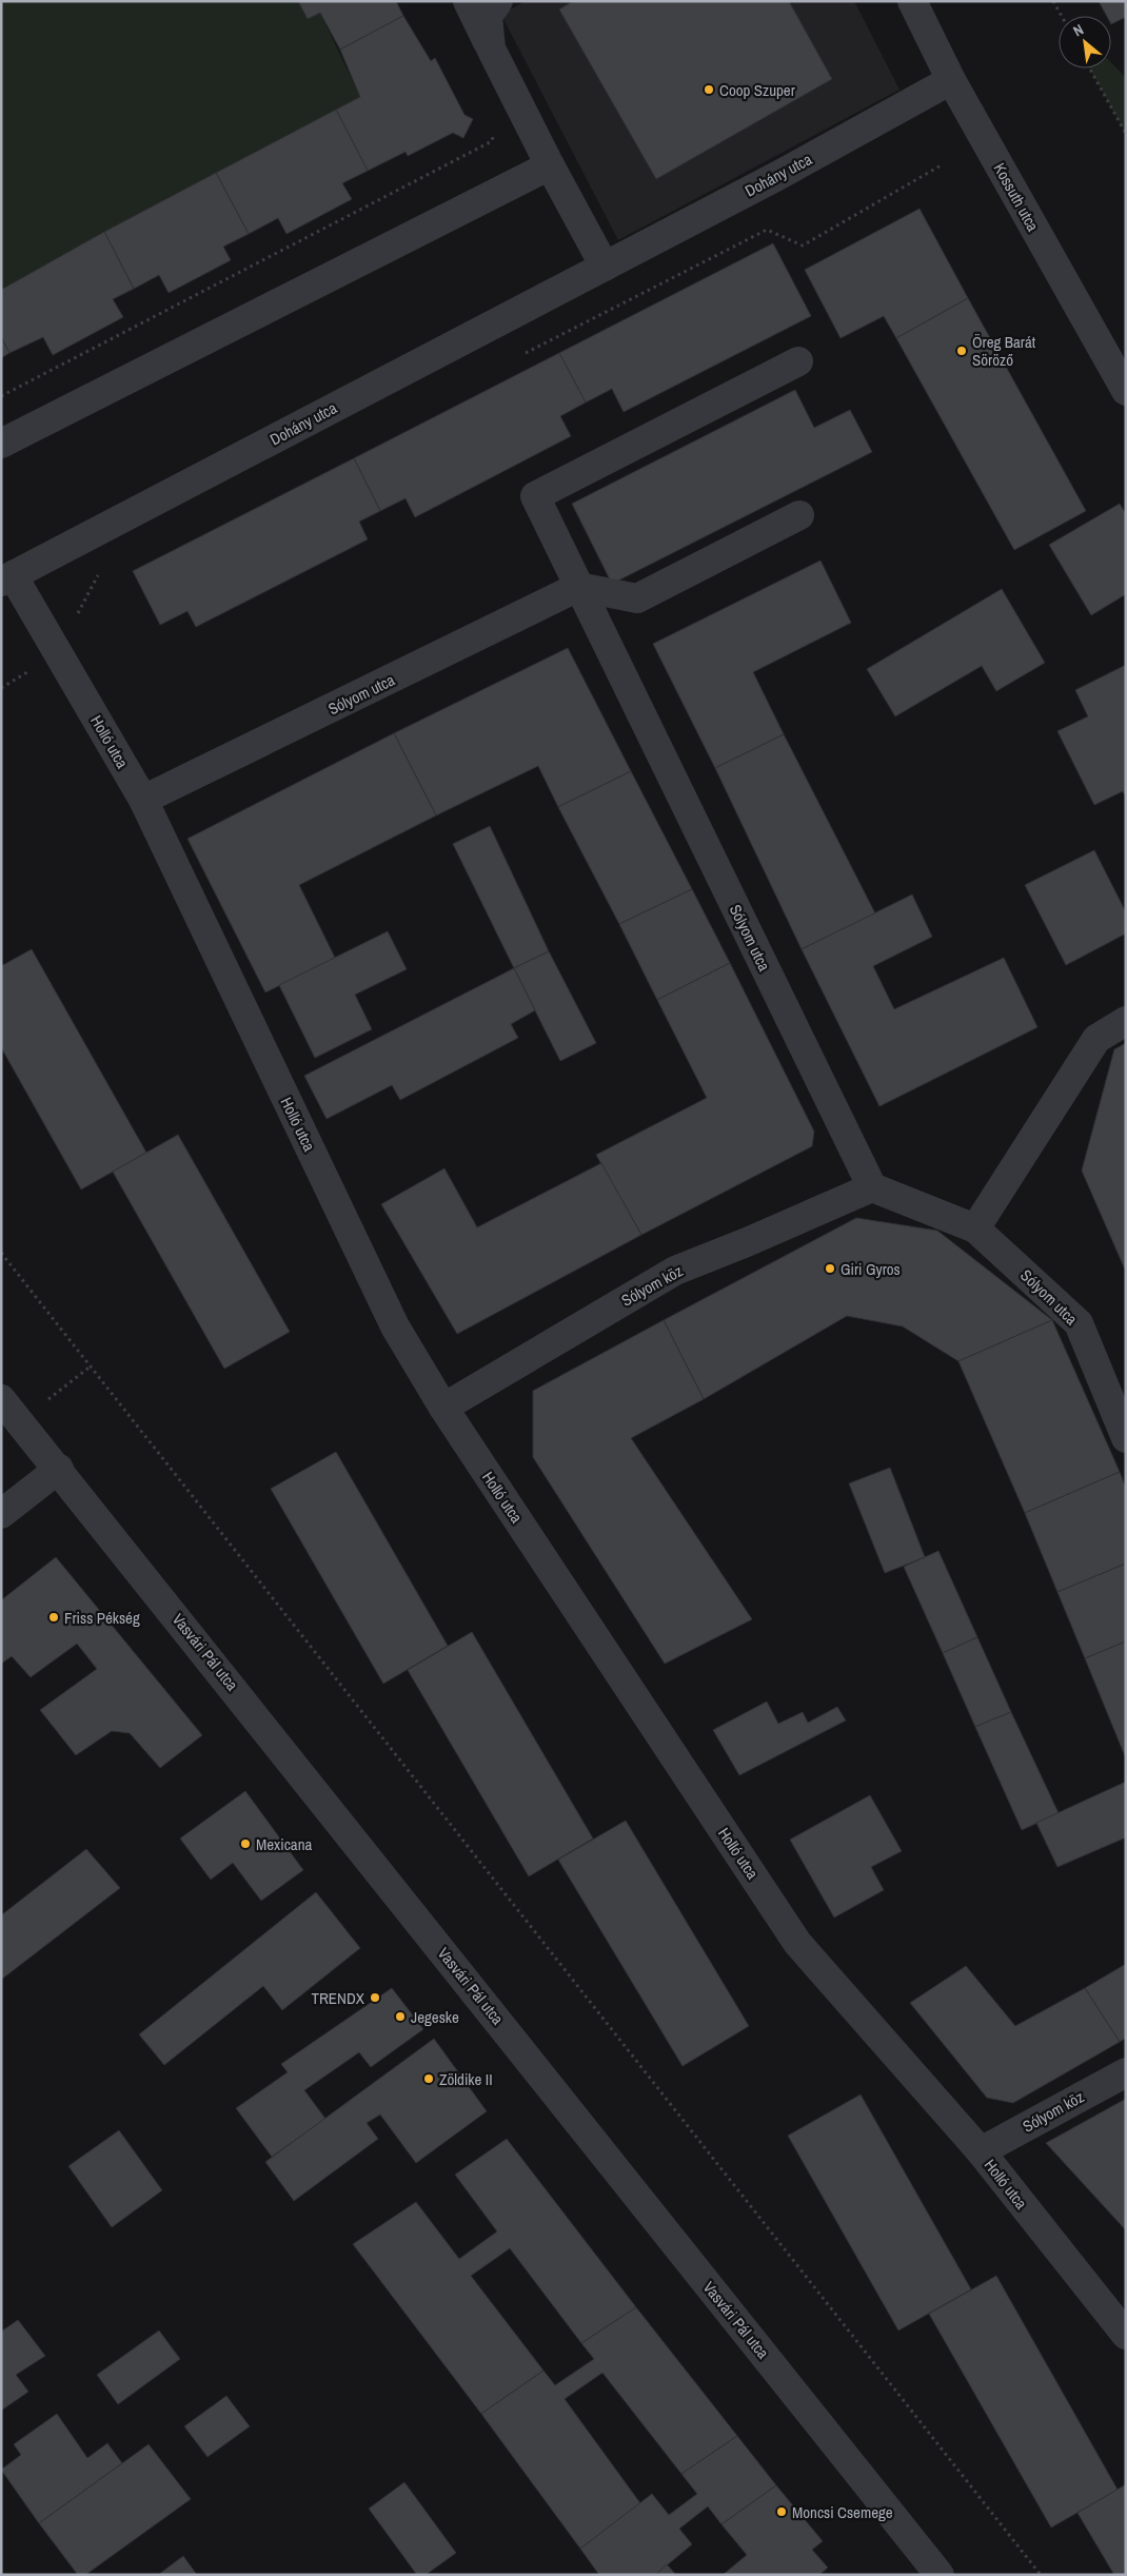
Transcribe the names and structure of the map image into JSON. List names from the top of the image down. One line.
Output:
{"streets":{"street":["Dohány utca","Kossuth utca","Sólyom utca","Holló utca","Sólyom köz","Vasvári Pál utca"]},"crossings":[["Dohány utca","Kossuth utca"],["Dohány utca","Holló utca"],["Sólyom utca","Holló utca"],["Sólyom utca","Sólyom köz"],["Holló utca","Sólyom köz"]],"places":["Coop Szuper","Öreg Barát Söröző","Giri Gyros","Friss Pékség","Mexicana","TRENDX","Jegeske","Zöldike II","Moncsi Csemege"],"north":"top left"}
